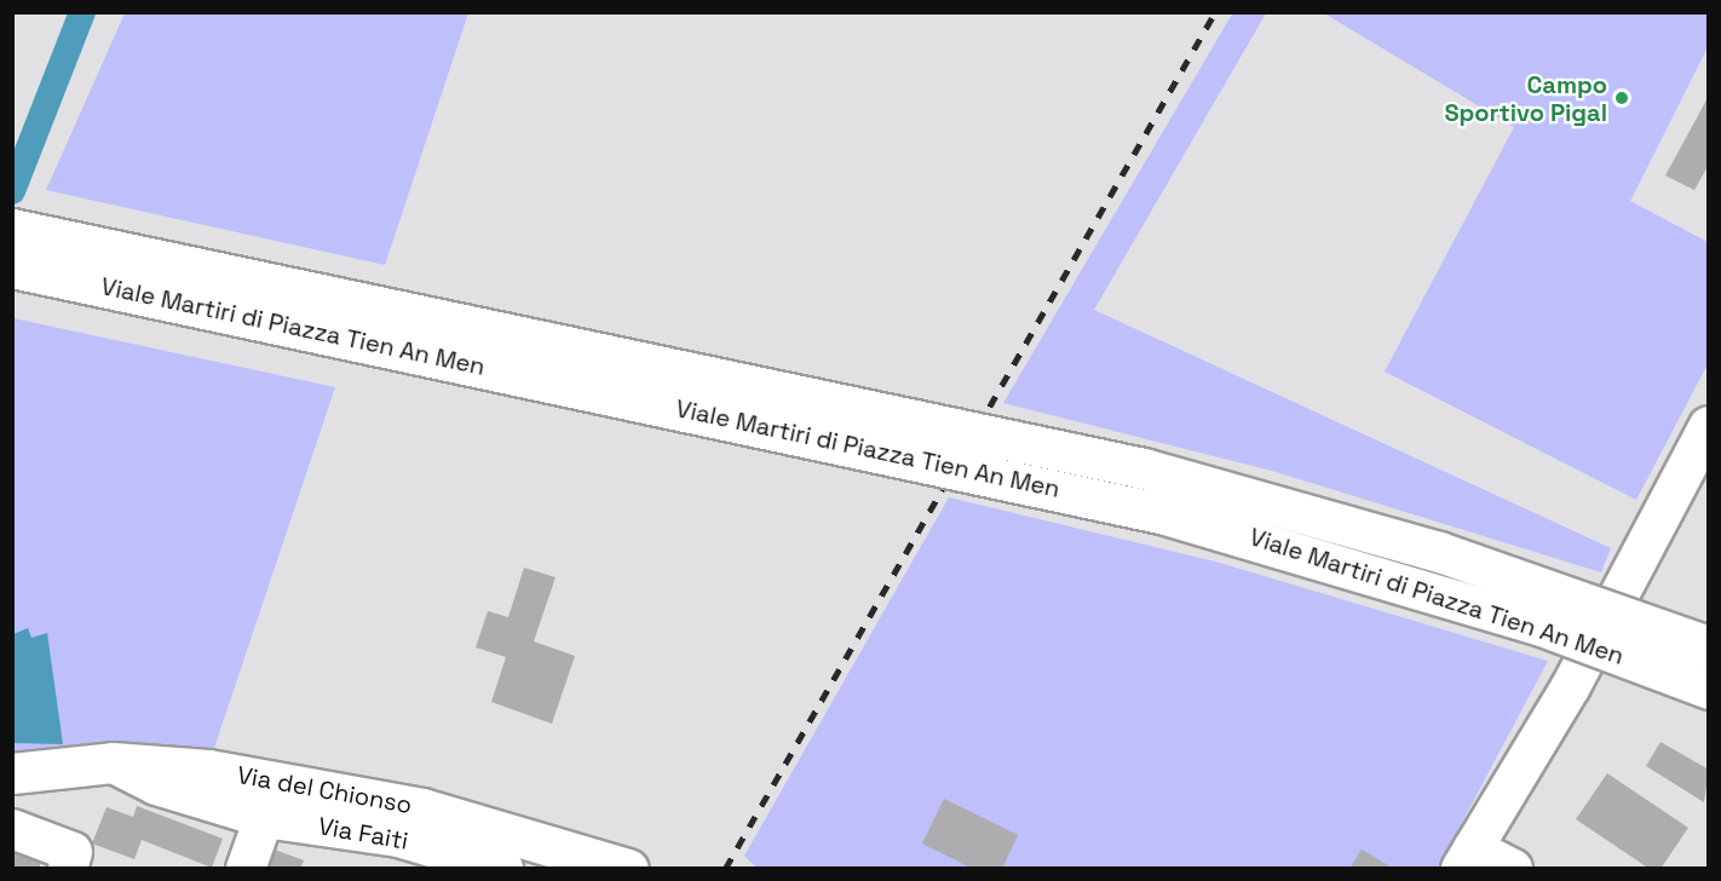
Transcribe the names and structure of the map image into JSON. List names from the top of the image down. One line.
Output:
{"streets":{"main road":["Viale Martiri di Piazza Tien An Men","Via del Chionso"],"street":["Via Faiti"]},"crossings":[["Via del Chionso","Via Faiti"]],"places":["Campo Sportivo Pigal"]}
